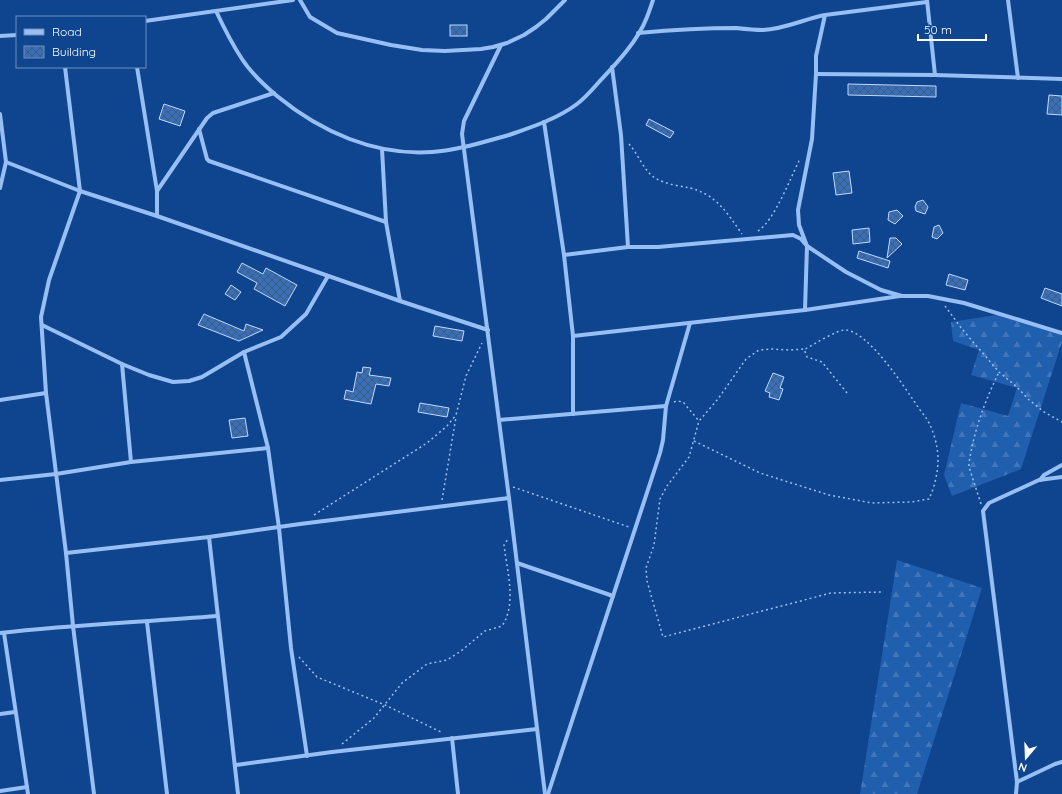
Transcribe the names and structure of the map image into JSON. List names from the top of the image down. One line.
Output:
{"legend":["Road","Building"],"scale_bar":"50 m","north":"bottom"}
